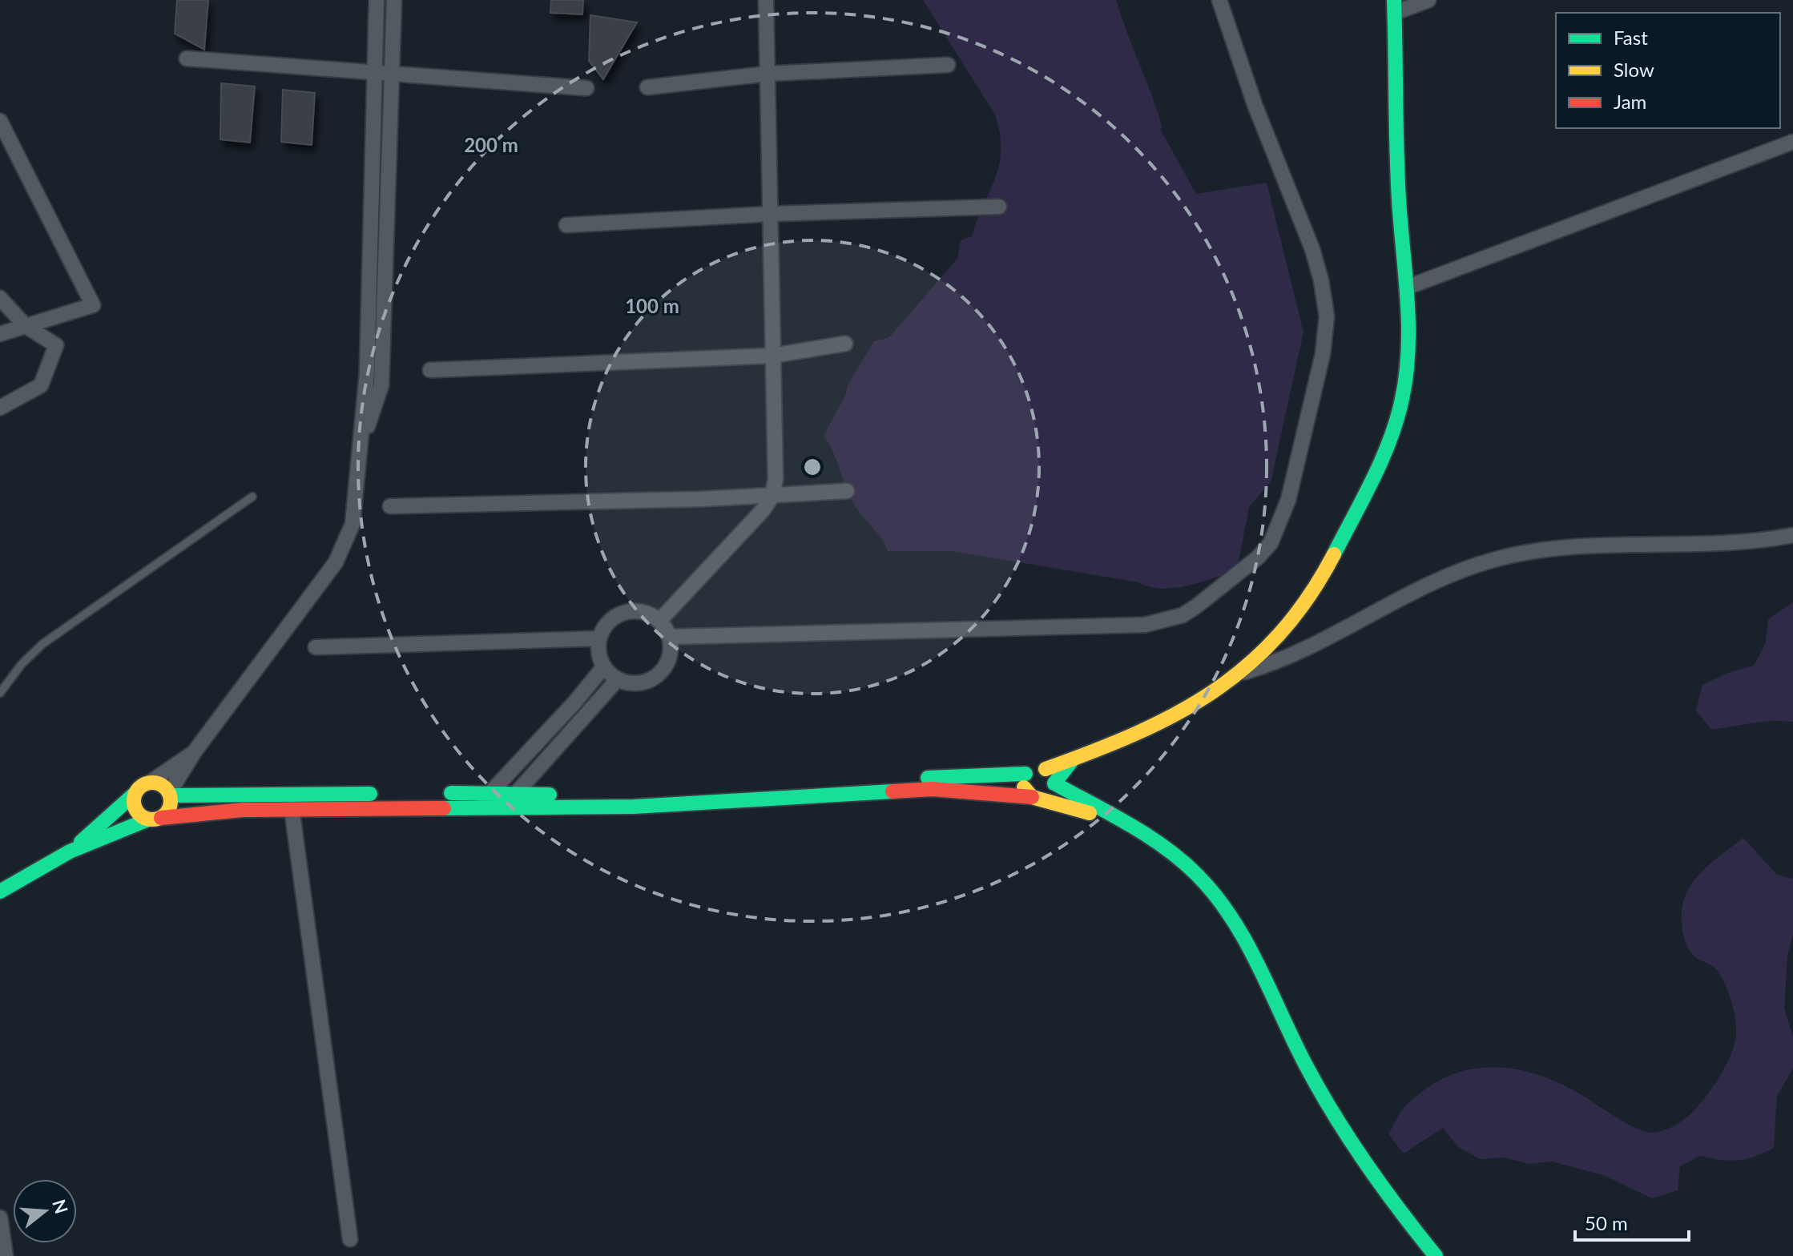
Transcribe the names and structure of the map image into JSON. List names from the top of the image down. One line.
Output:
{"legend":["Fast","Slow","Jam"],"scale_bar":"50 m","north":"right","rings":["200 m","100 m"]}
